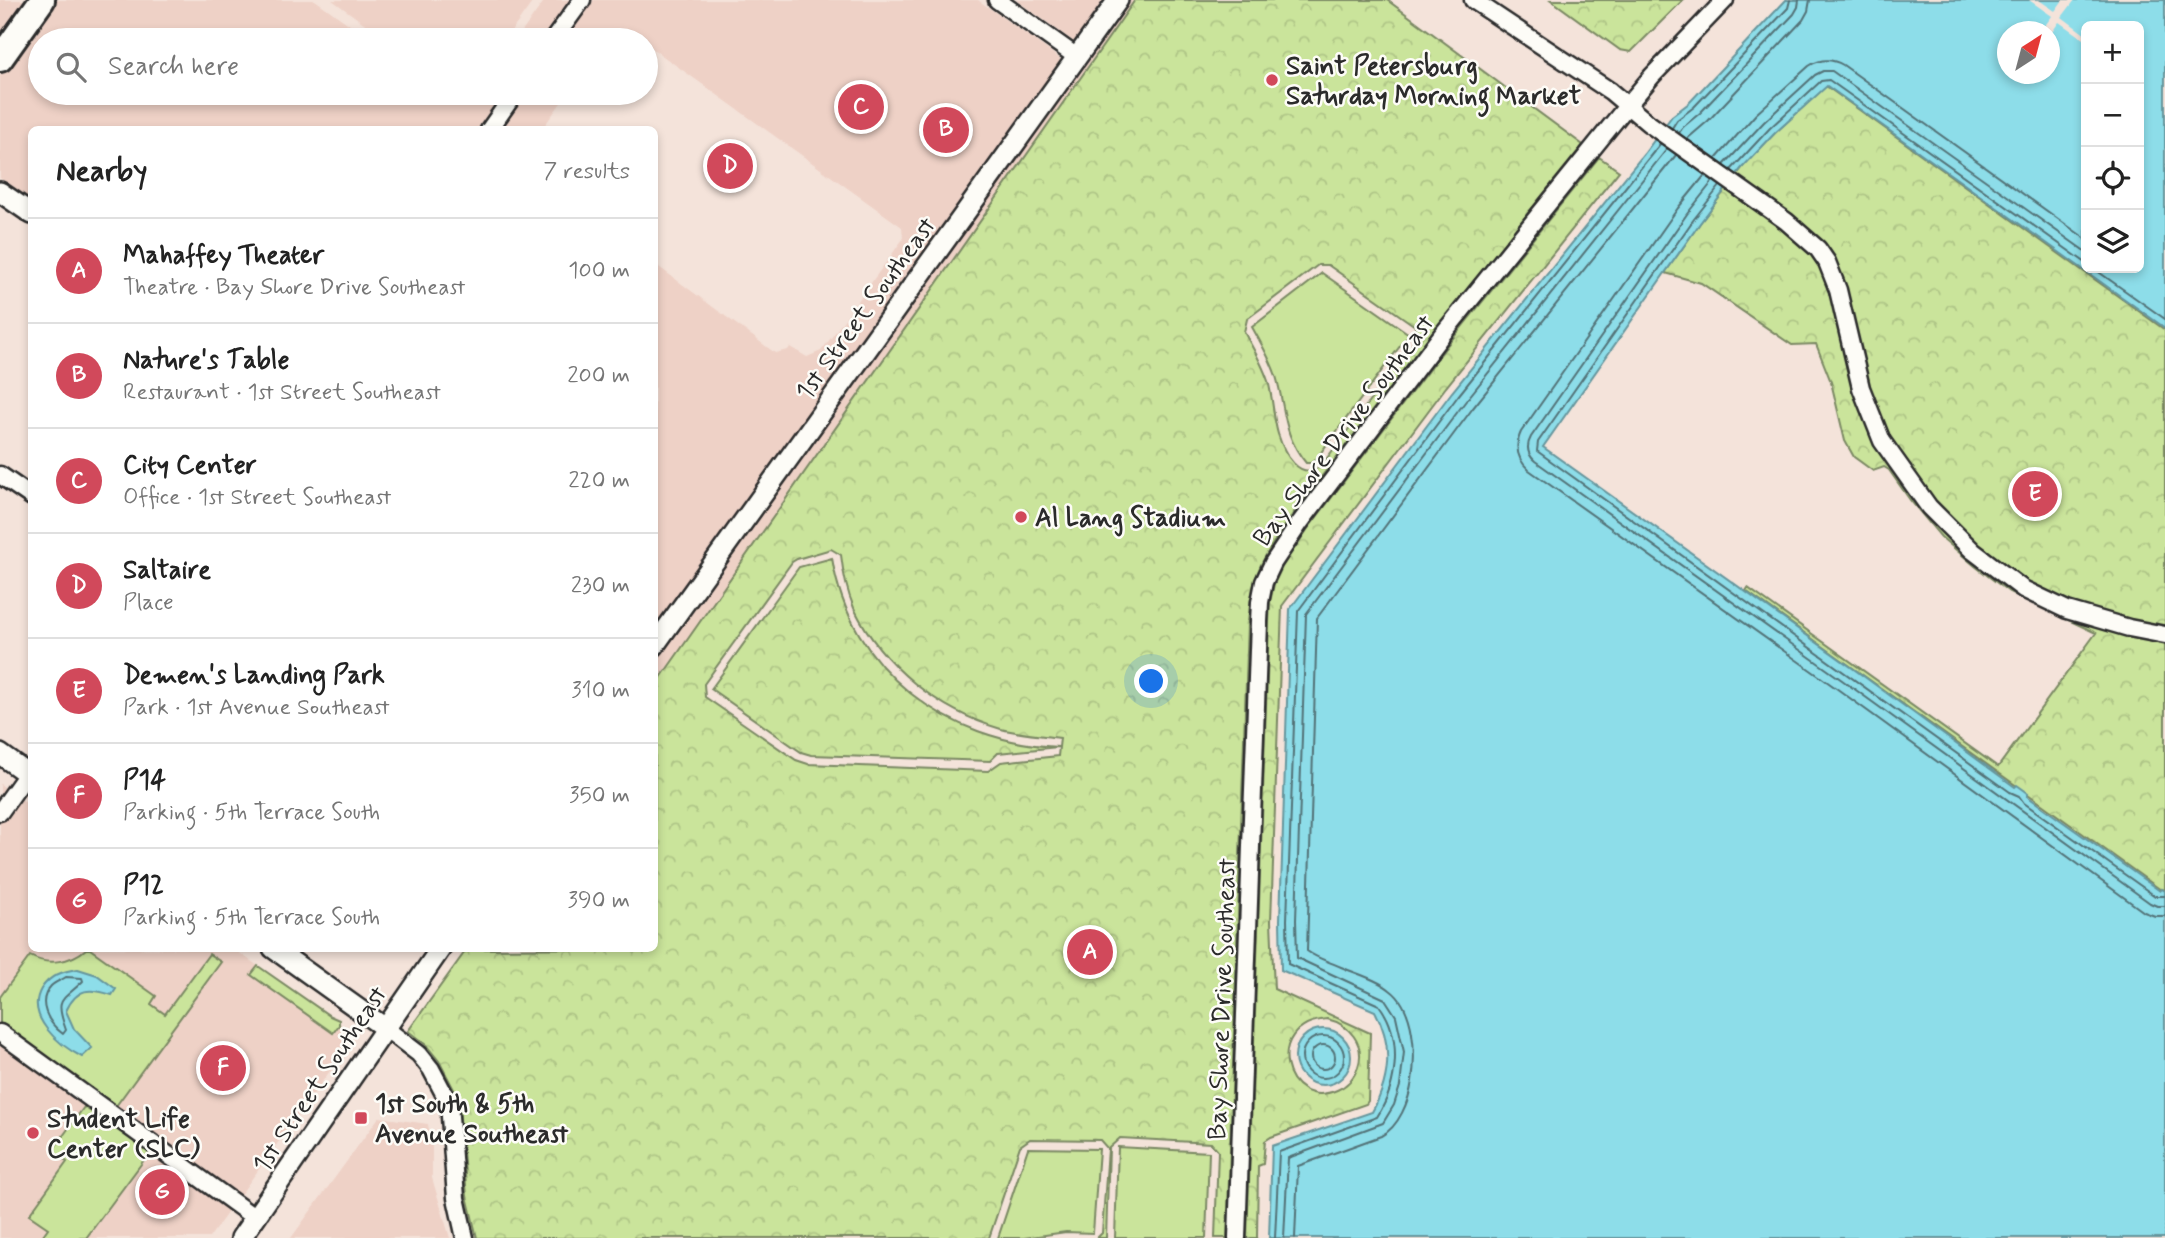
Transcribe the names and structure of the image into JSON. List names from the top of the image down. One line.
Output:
{"streets":{"street":["1st Street Southeast","Bay Shore Drive Southeast"]},"places":{"other":["Saint Petersburg Saturday Morning Market","Al Lang Stadium","Student Life Center (SLC)"],"transit":["1st South & 5th Avenue Southeast"]},"north":"top right","page":{"map_buttons":["+","−"],"search":"Search here","pins":["C","B","D","E","A","F","G"],"heading":["Nearby","7 results"],"list":[{"mark":"A","name":"Mahaffey Theater","note":"Theatre · Bay Shore Drive Southeast","value":"100 m"},{"mark":"B","name":"Nature's Table","note":"Restaurant · 1st Street Southeast","value":"200 m"},{"mark":"C","name":"City Center","note":"Office · 1st Street Southeast","value":"220 m"},{"mark":"D","name":"Saltaire","note":"Place","value":"230 m"},{"mark":"E","name":"Demen's Landing Park","note":"Park · 1st Avenue Southeast","value":"310 m"},{"mark":"F","name":"P14","note":"Parking · 5th Terrace South","value":"350 m"},{"mark":"G","name":"P12","note":"Parking · 5th Terrace South","value":"390 m"}]}}
